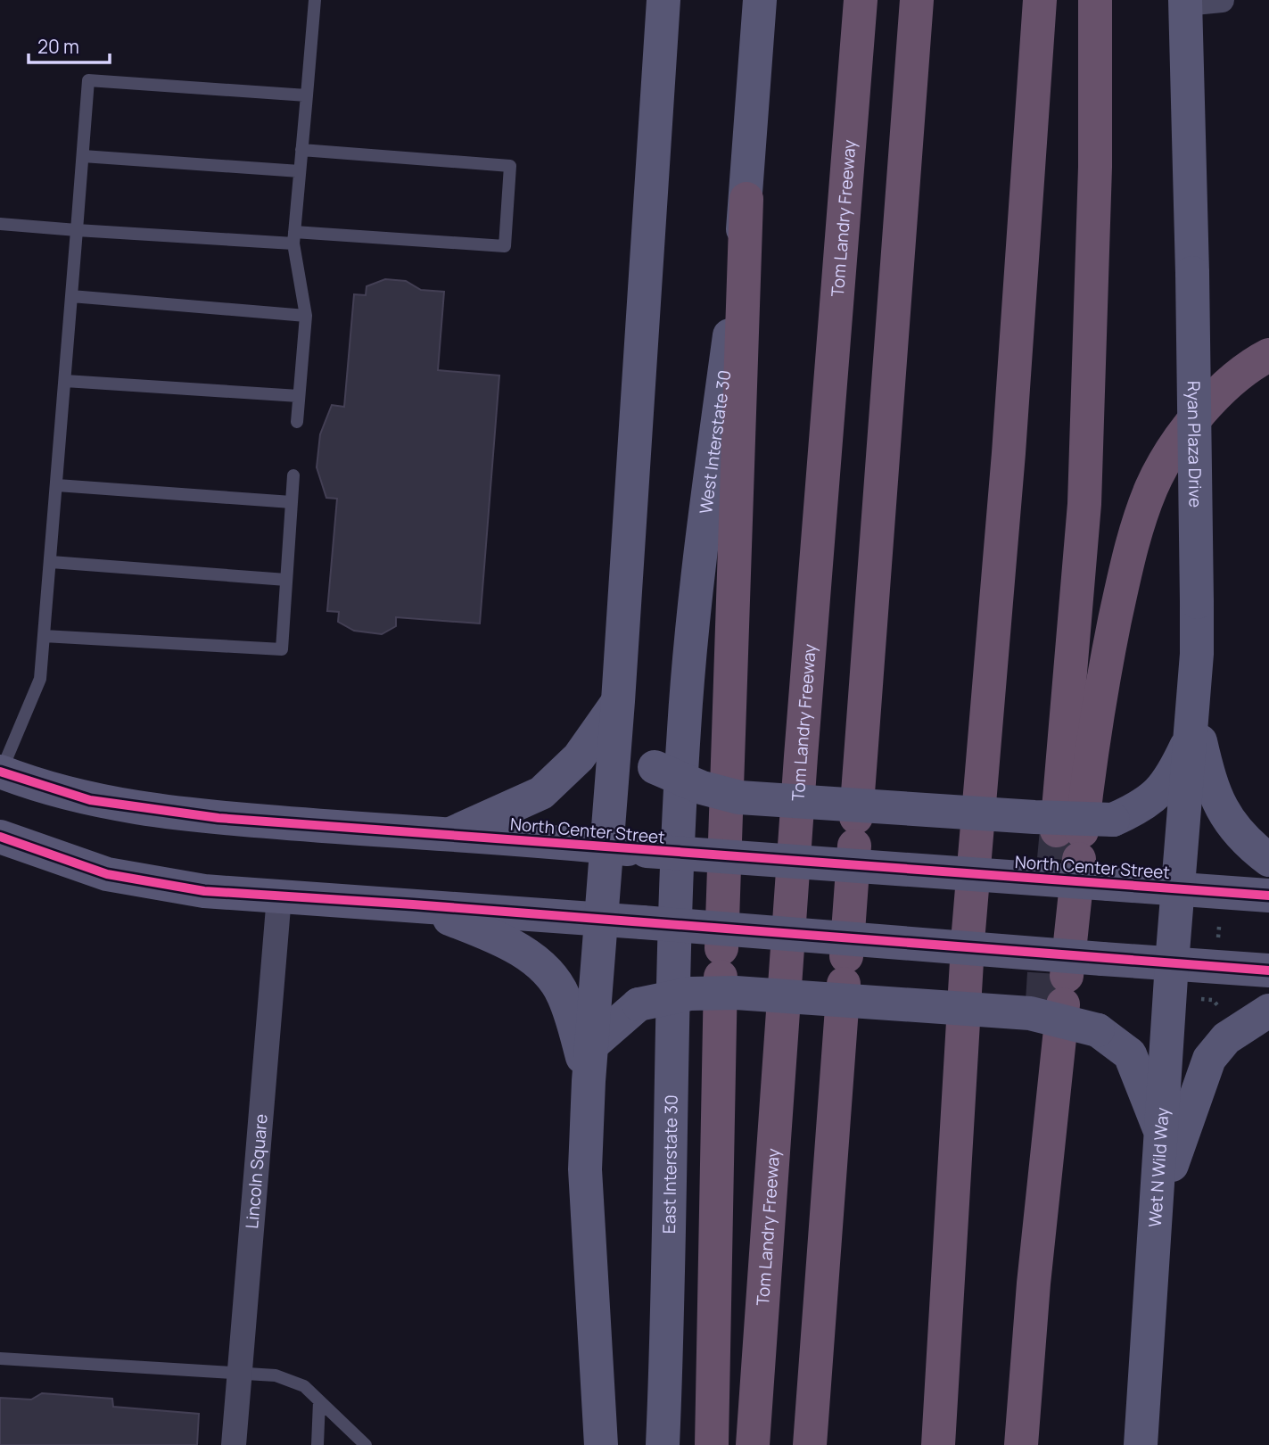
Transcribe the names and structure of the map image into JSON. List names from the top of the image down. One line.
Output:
{"streets":{"highway":["Tom Landry Freeway"],"main road":["West Interstate 30","Ryan Plaza Drive","North Center Street","East Interstate 30","Wet N Wild Way"],"street":["Lincoln Square"]},"crossings":[["West Interstate 30","East Interstate 30"],["Ryan Plaza Drive","North Center Street"],["Ryan Plaza Drive","Wet N Wild Way"],["North Center Street","Wet N Wild Way"]],"scale_bar":"20 m"}
